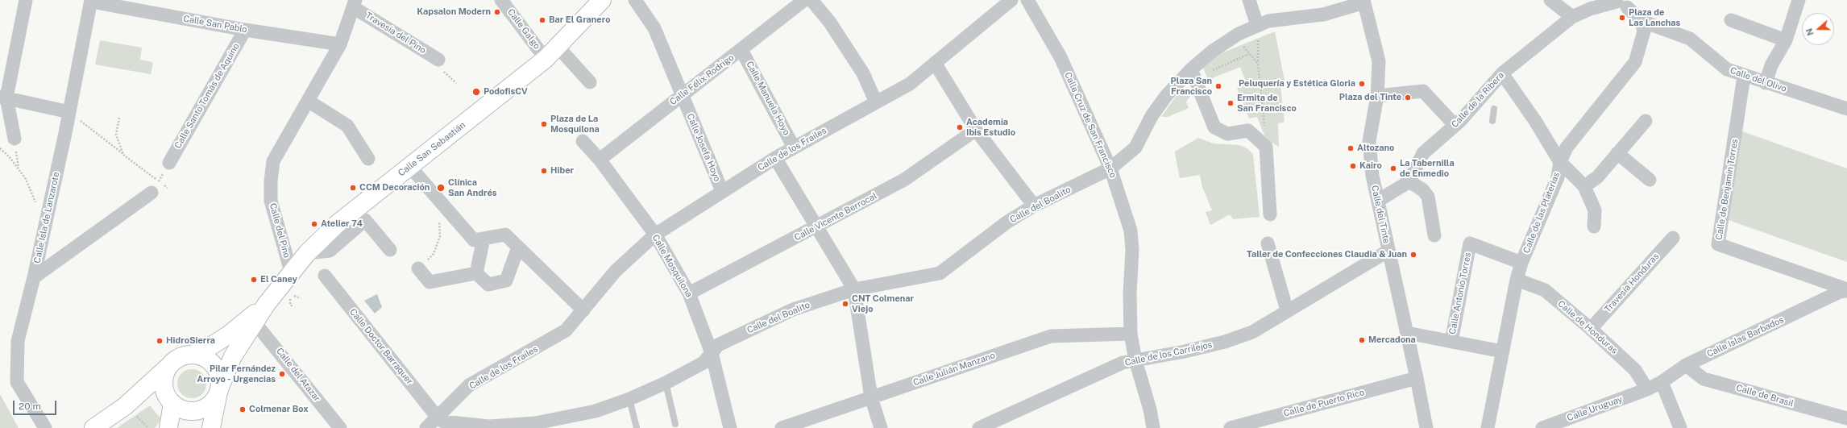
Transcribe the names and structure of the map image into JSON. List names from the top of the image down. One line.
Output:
{"streets":{"street":["Calle San Pablo","Calle Galgo","Travesía del Pino","Calle Félix Rodrigo","Calle del Olivo","Calle Santo Tomás de Aquino","Calle Manuela Hoyo","Calle de la Ribera","Calle Cruz de San Francisco","Calle Josefa Hoyo","Calle San Sebastián","Calle de los Frailes","Calle de Benjamín Torres","Calle del Boalito","Calle de las Platerías","Calle del Tinte","Calle Vicente Berrocal","Calle Isla de Lanzarote","Calle del Pino","Calle Mosquilona","Travesía Honduras","Calle Antonio Torres","Calle de Honduras","Calle Islas Barbados","Calle Doctor Barraquer","Calle de los Carrilejos","Calle Julián Manzano","Calle del Atazar","Calle de Brasil","Calle de Puerto Rico","Calle Uruguay"]},"crossings":[["Calle San Pablo","Calle Santo Tomás de Aquino"],["Calle San Pablo","Calle Isla de Lanzarote"],["Calle San Pablo","Calle del Pino"],["Calle Galgo","Calle San Sebastián"],["Travesía del Pino","Calle del Pino"],["Calle Félix Rodrigo","Calle Manuela Hoyo"],["Calle Félix Rodrigo","Calle Josefa Hoyo"],["Calle Félix Rodrigo","Calle Mosquilona"],["Calle del Olivo","Calle de Benjamín Torres"],["Calle del Olivo","Calle de las Platerías"],["Calle Manuela Hoyo","Calle de los Frailes"],["Calle Cruz de San Francisco","Calle del Boalito"],["Calle Cruz de San Francisco","Calle de los Carrilejos"],["Calle Cruz de San Francisco","Calle Julián Manzano"],["Calle Josefa Hoyo","Calle de los Frailes"],["Calle San Sebastián","Calle del Pino"],["Calle de los Frailes","Calle del Boalito"],["Calle de los Frailes","Calle Mosquilona"],["Calle de los Frailes","Calle Doctor Barraquer"],["Calle de Benjamín Torres","Calle Islas Barbados"],["Calle del Boalito","Calle Mosquilona"],["Calle del Boalito","Calle Doctor Barraquer"],["Calle de las Platerías","Calle Antonio Torres"],["Calle de las Platerías","Calle de Honduras"],["Calle del Tinte","Calle de los Carrilejos"],["Calle del Tinte","Calle de Puerto Rico"],["Calle Vicente Berrocal","Calle Mosquilona"],["Travesía Honduras","Calle de Honduras"],["Calle de Honduras","Calle Islas Barbados"],["Calle de Honduras","Calle Uruguay"],["Calle Islas Barbados","Calle de Brasil"],["Calle Islas Barbados","Calle Uruguay"]],"places":["Kapsalon Modern","Plaza de Las Lanchas","Bar El Granero","Peluquería y Estética Gloria","Plaza San Francisco","PodofisCV","Plaza del Tinte","Ermita de San Francisco","Plaza de La Mosquilona","Academia Ibis Estudio","Altozano","Kairo","La Tabernilla de Enmedio","Hiber","CCM Decoración","Clínica San Andrés","Atelier 74","Taller de Confecciones Claudia & Juan","El Caney","CNT Colmenar Viejo","Mercadona","HidroSierra","Pilar Fernández Arroyo - Urgencias","Colmenar Box"],"scale_bar":"20 m","north":"left"}
